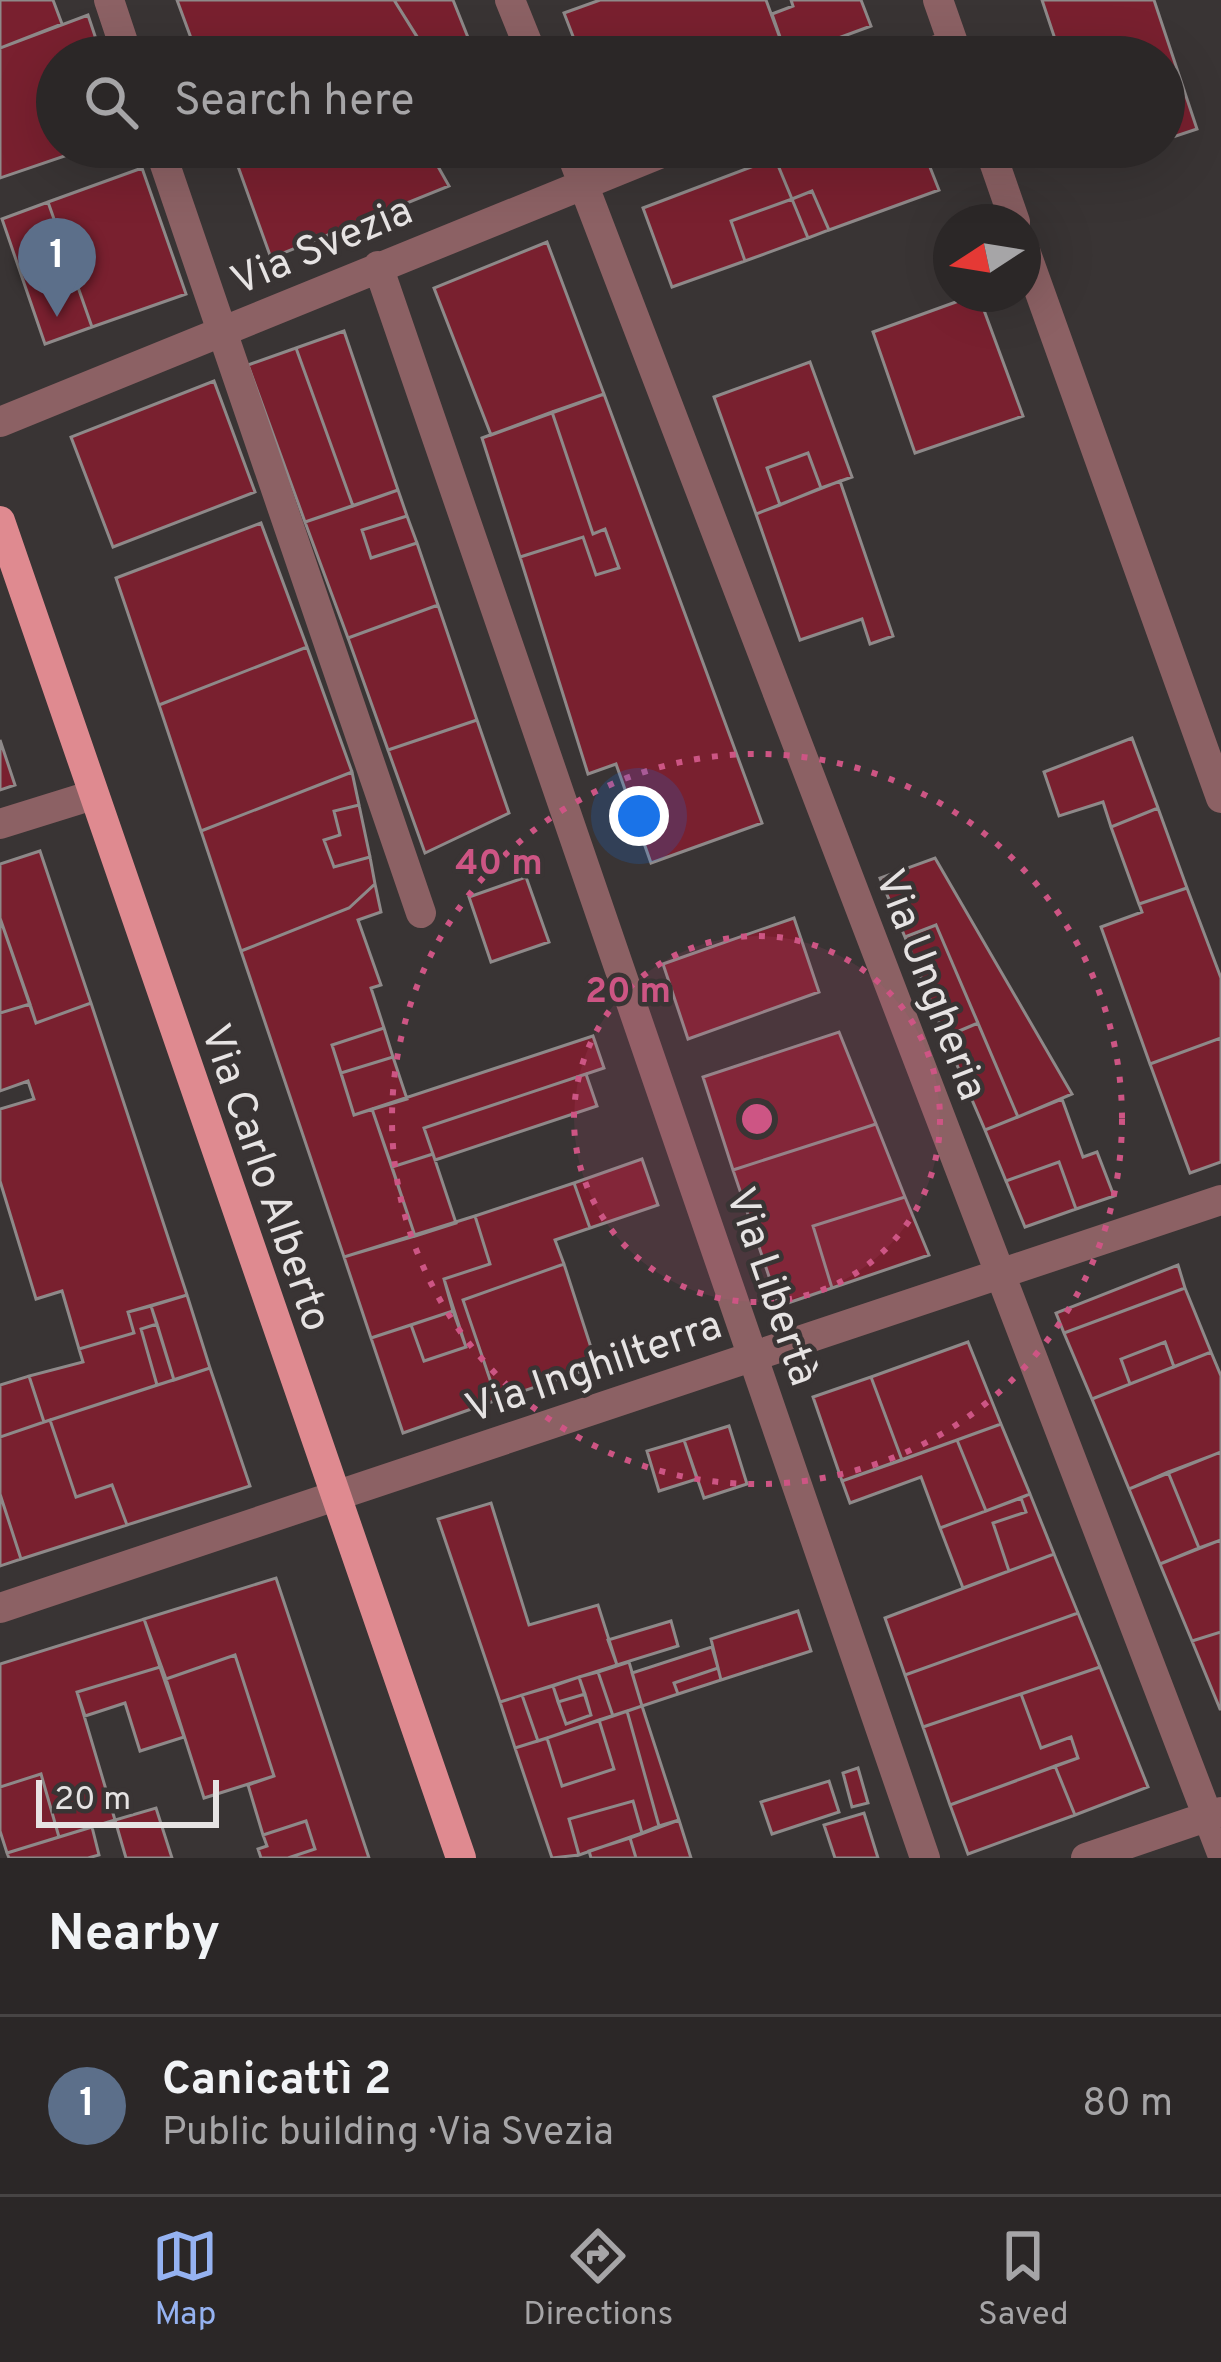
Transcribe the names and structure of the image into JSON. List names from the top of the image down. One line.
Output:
{"streets":{"main road":["Via Carlo Alberto"],"street":["Via Svezia","Via Ungheria","Via Libertà","Via Inghilterra"]},"crossings":[["Via Svezia","Via Ungheria"],["Via Svezia","Via Libertà"],["Via Ungheria","Via Inghilterra"],["Via Carlo Alberto","Via Inghilterra"],["Via Libertà","Via Inghilterra"]],"scale_bar":"20 m","north":"left","page":{"search":"Search here","pins":"1","scale":"20 m","heading":"Nearby","list":[{"mark":"1","name":"Canicattì 2","note":"Public building · Via Svezia","value":"80 m"}],"nav":["Map","Directions","Saved"]},"rings":["40 m","20 m"]}
